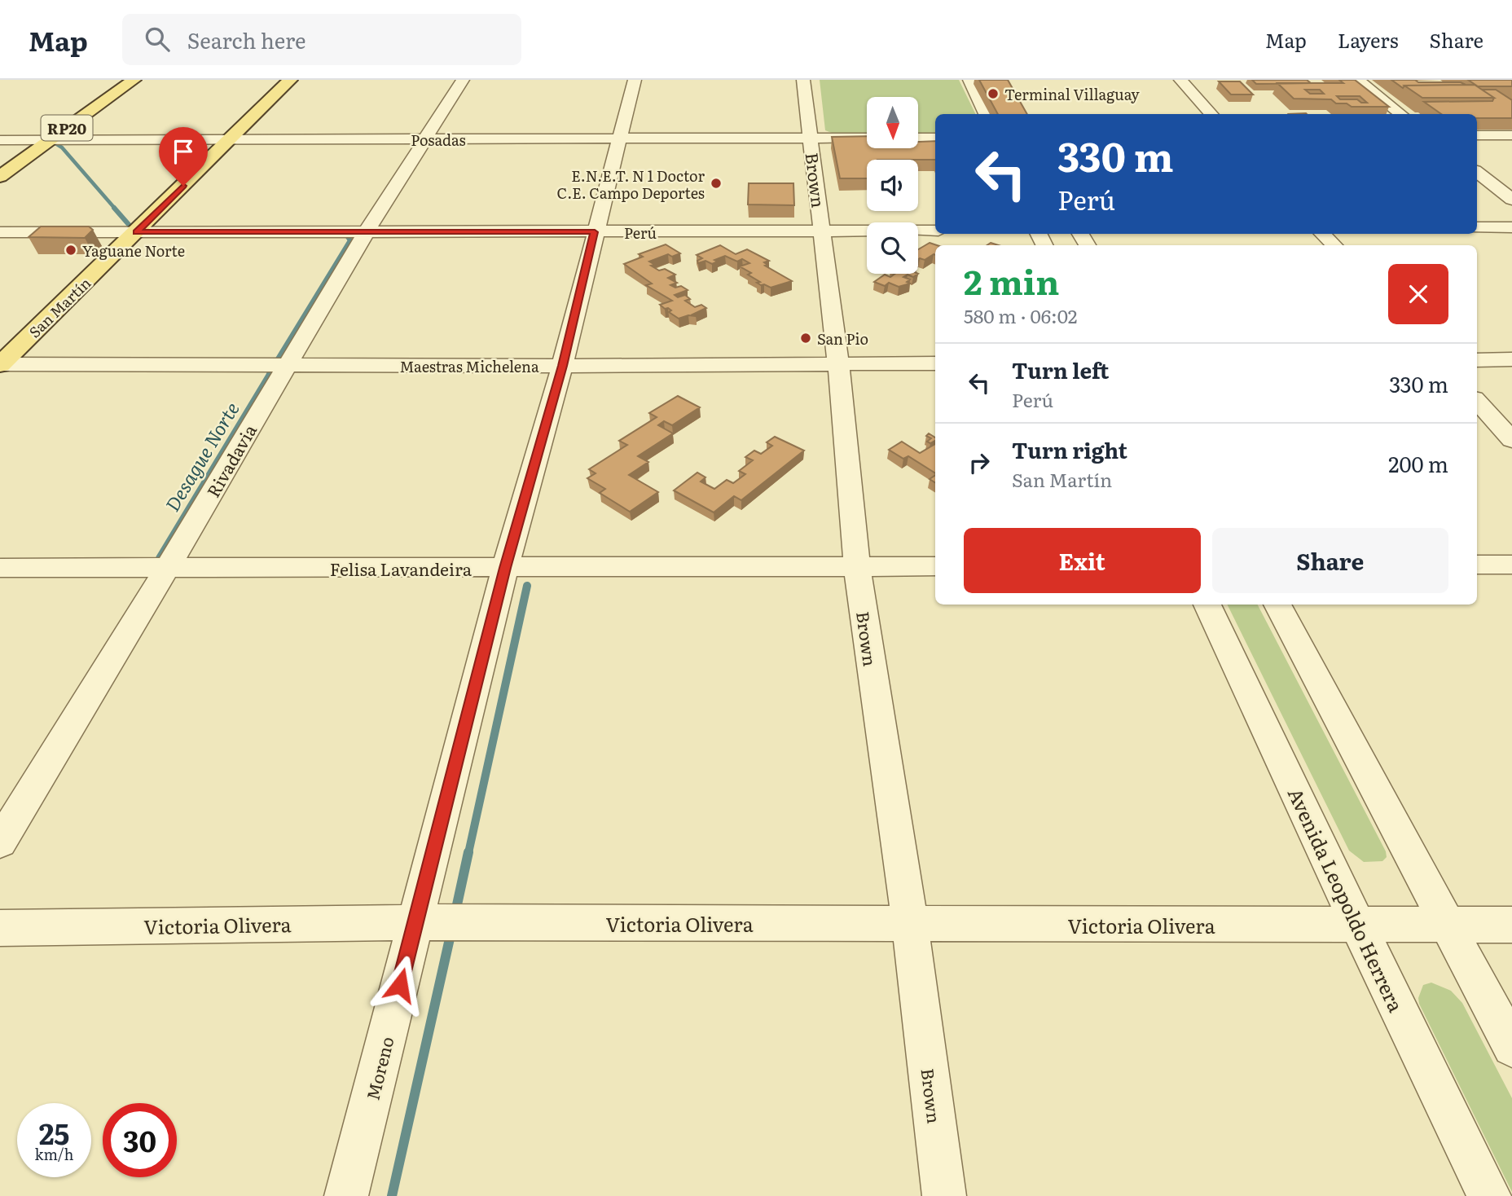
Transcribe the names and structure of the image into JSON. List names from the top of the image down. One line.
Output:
{"streets":{"main road":["RP20","San Martín"],"street":["Posadas","Brown","Perú","Maestras Michelena","Rivadavia","Felisa Lavandeira","Avenida Leopoldo Herrera","Victoria Olivera","Moreno"]},"crossings":[["RP20","Posadas"],["Posadas","Brown"],["Posadas","San Martín"],["Posadas","Rivadavia"],["Posadas","Moreno"],["Brown","Perú"],["Brown","Maestras Michelena"],["Brown","Felisa Lavandeira"],["Brown","Victoria Olivera"],["Perú","San Martín"],["Perú","Rivadavia"],["Perú","Moreno"],["San Martín","Maestras Michelena"],["Maestras Michelena","Rivadavia"],["Maestras Michelena","Moreno"],["Rivadavia","Felisa Lavandeira"],["Felisa Lavandeira","Moreno"],["Avenida Leopoldo Herrera","Victoria Olivera"],["Victoria Olivera","Moreno"]],"water":["Desague Norte"],"places":["Terminal Villaguay","E.N.E.T. N 1 Doctor C.E. Campo Deportes","Yaguane Norte","San Pio"],"north":"bottom","page":{"header":"Map","search":"Search here","nav":["Map","Layers","Share"],"turn":["330 m","Perú"],"heading":["2 min","580 m · 06:02"],"list":[{"name":"Turn left","note":"Perú","value":"330 m"},{"name":"Turn right","note":"San Martín","value":"200 m"}],"buttons":["Exit","Share"],"speed":"25 km/h","limit":"30"}}
